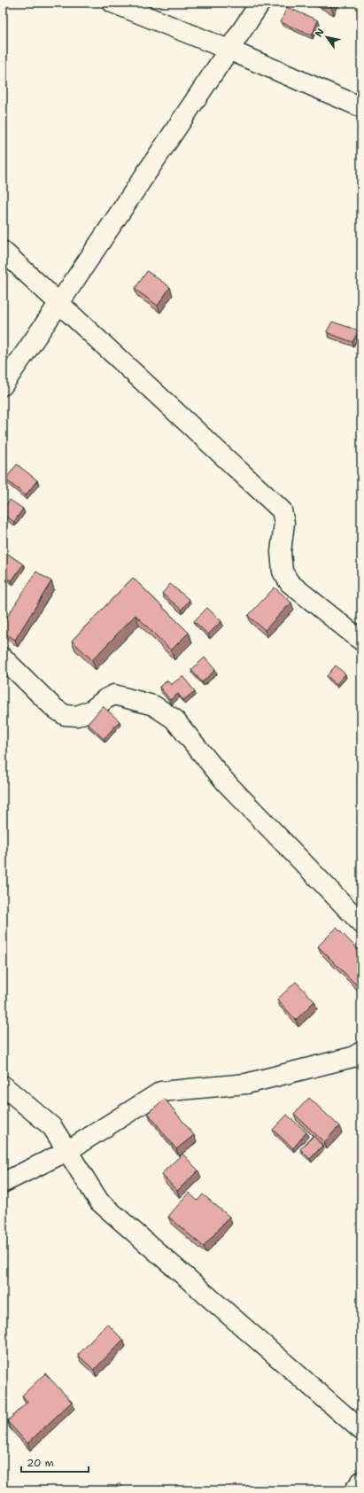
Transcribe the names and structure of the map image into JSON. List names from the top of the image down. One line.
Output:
{"scale_bar":"20 m","north":"top left"}
